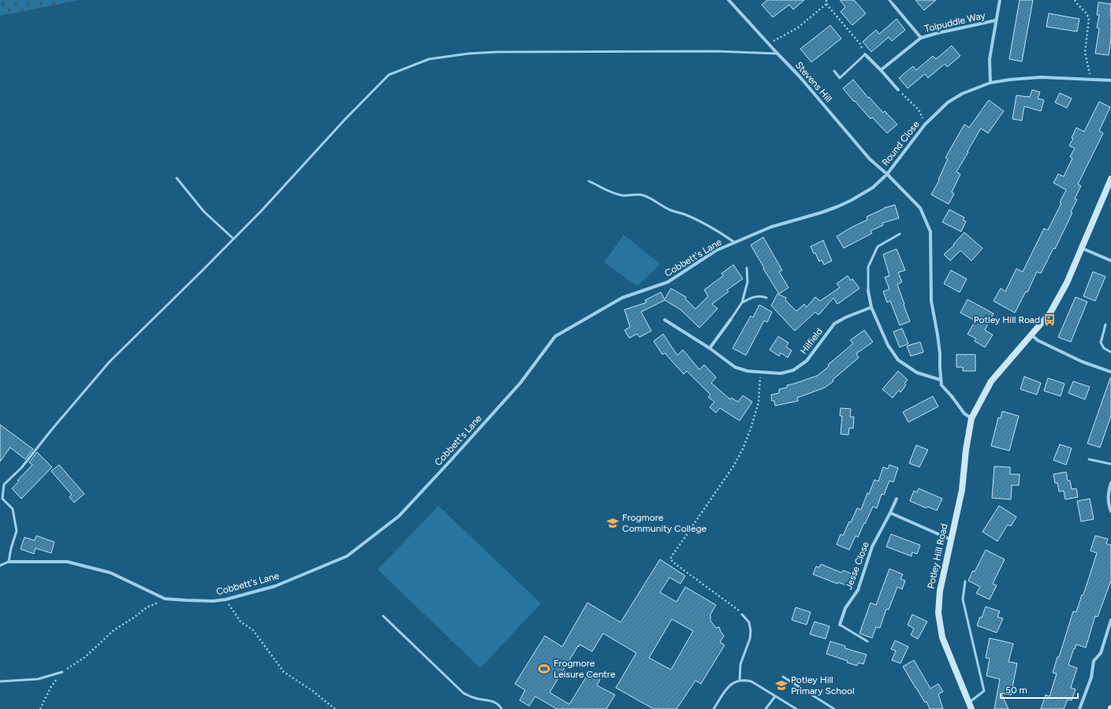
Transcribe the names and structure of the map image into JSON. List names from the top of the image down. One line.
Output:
{"streets":{"street":["Tolpuddle Way","Stevens Hill","Round Close","Cobbett's Lane","Hilfield","Potley Hill Road","Jesse Close"]},"crossings":[["Stevens Hill","Round Close"],["Stevens Hill","Cobbett's Lane"],["Round Close","Cobbett's Lane"]],"places":{"bus stop":["Potley Hill Road"],"school or university":["Frogmore Community College","Potley Hill Primary School"],"sports":["Frogmore Leisure Centre"]},"scale_bar":"50 m"}
